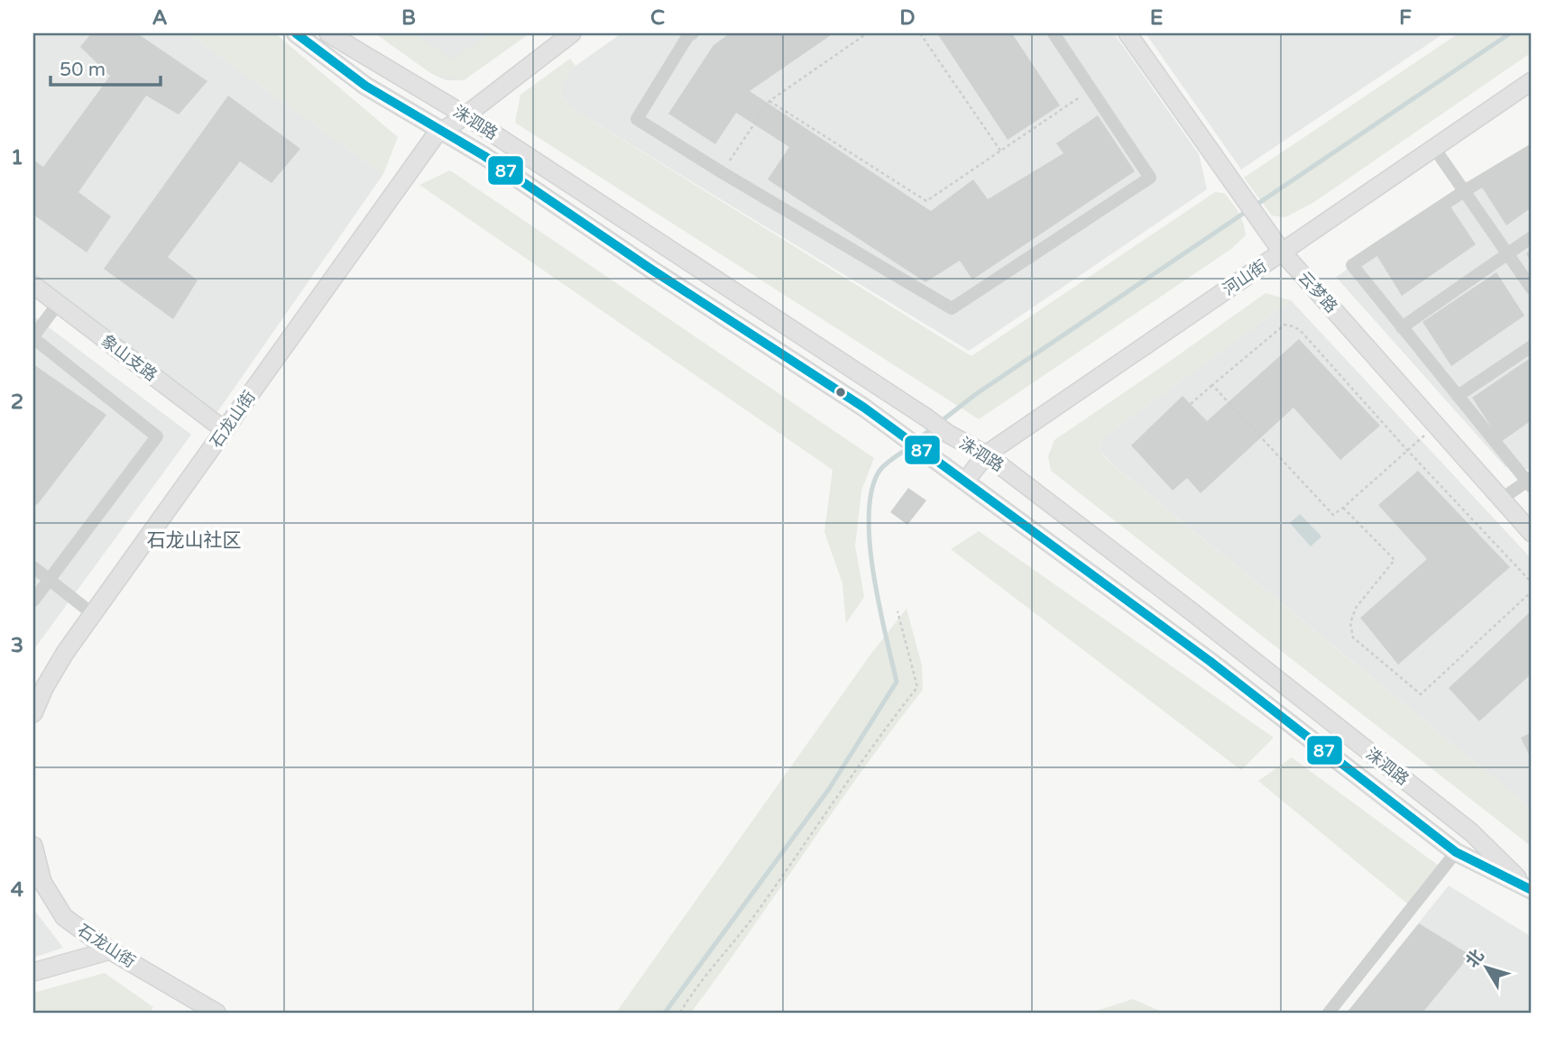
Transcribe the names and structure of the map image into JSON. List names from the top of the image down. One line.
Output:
{"streets":{"street":["洙泗路","河山街","云梦路","象山支路","石龙山街"]},"crossings":[["洙泗路","河山街"],["洙泗路","石龙山街"],["河山街","云梦路"],["象山支路","石龙山街"]],"districts":["石龙山社区"],"lines":["transit line 87"],"scale_bar":"50 m","north":"top left","grid":{"columns":["A","B","C","D","E","F"],"rows":["1","2","3","4"]}}
